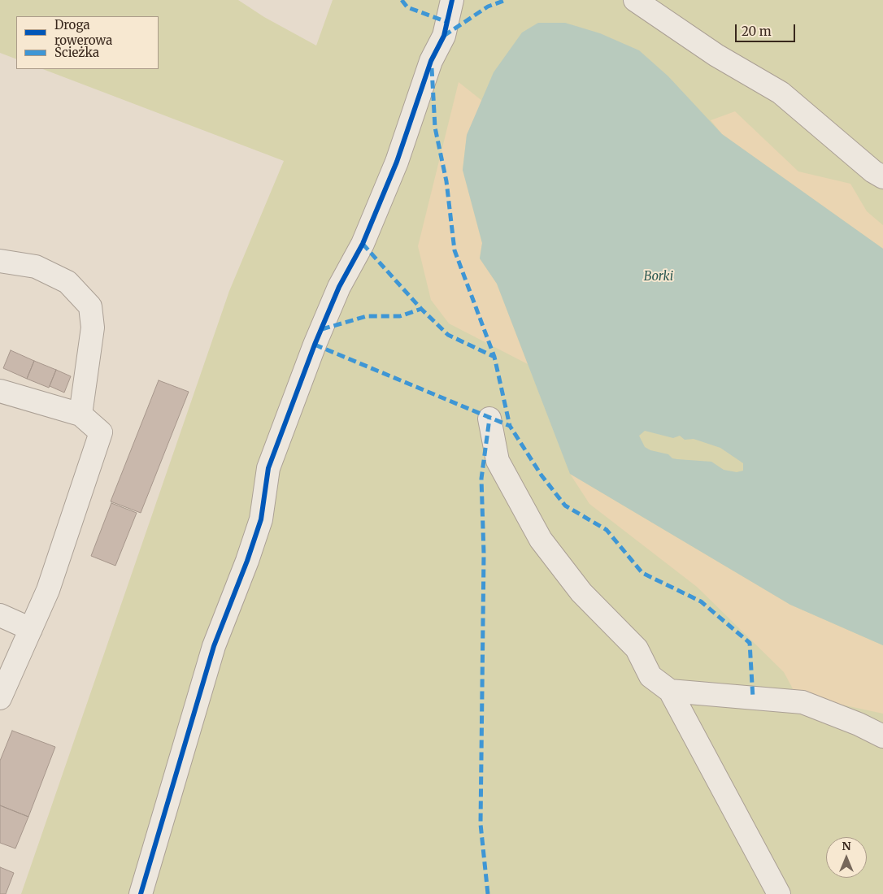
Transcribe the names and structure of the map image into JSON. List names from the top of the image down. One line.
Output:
{"water":["Borki"],"legend":["Droga rowerowa","Ścieżka"],"scale_bar":"20 m","north":"top"}
